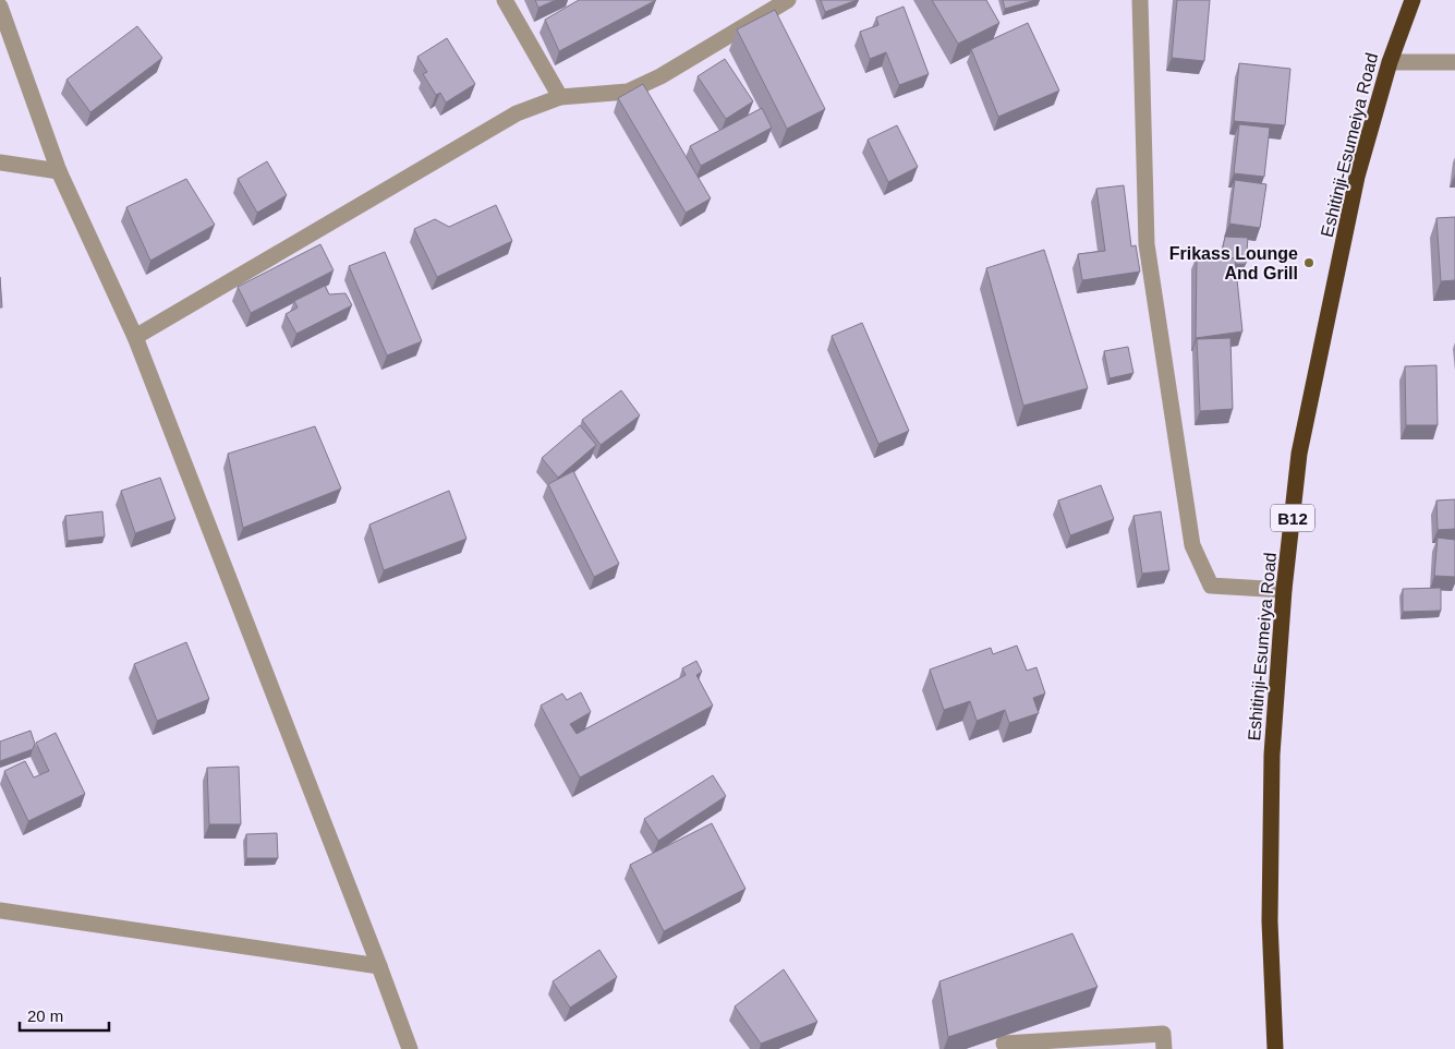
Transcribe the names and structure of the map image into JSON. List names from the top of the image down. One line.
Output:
{"streets":{"highway":["Eshitinji-Esumeiya Road","B12"]},"places":["Frikass Lounge And Grill"],"scale_bar":"20 m"}
